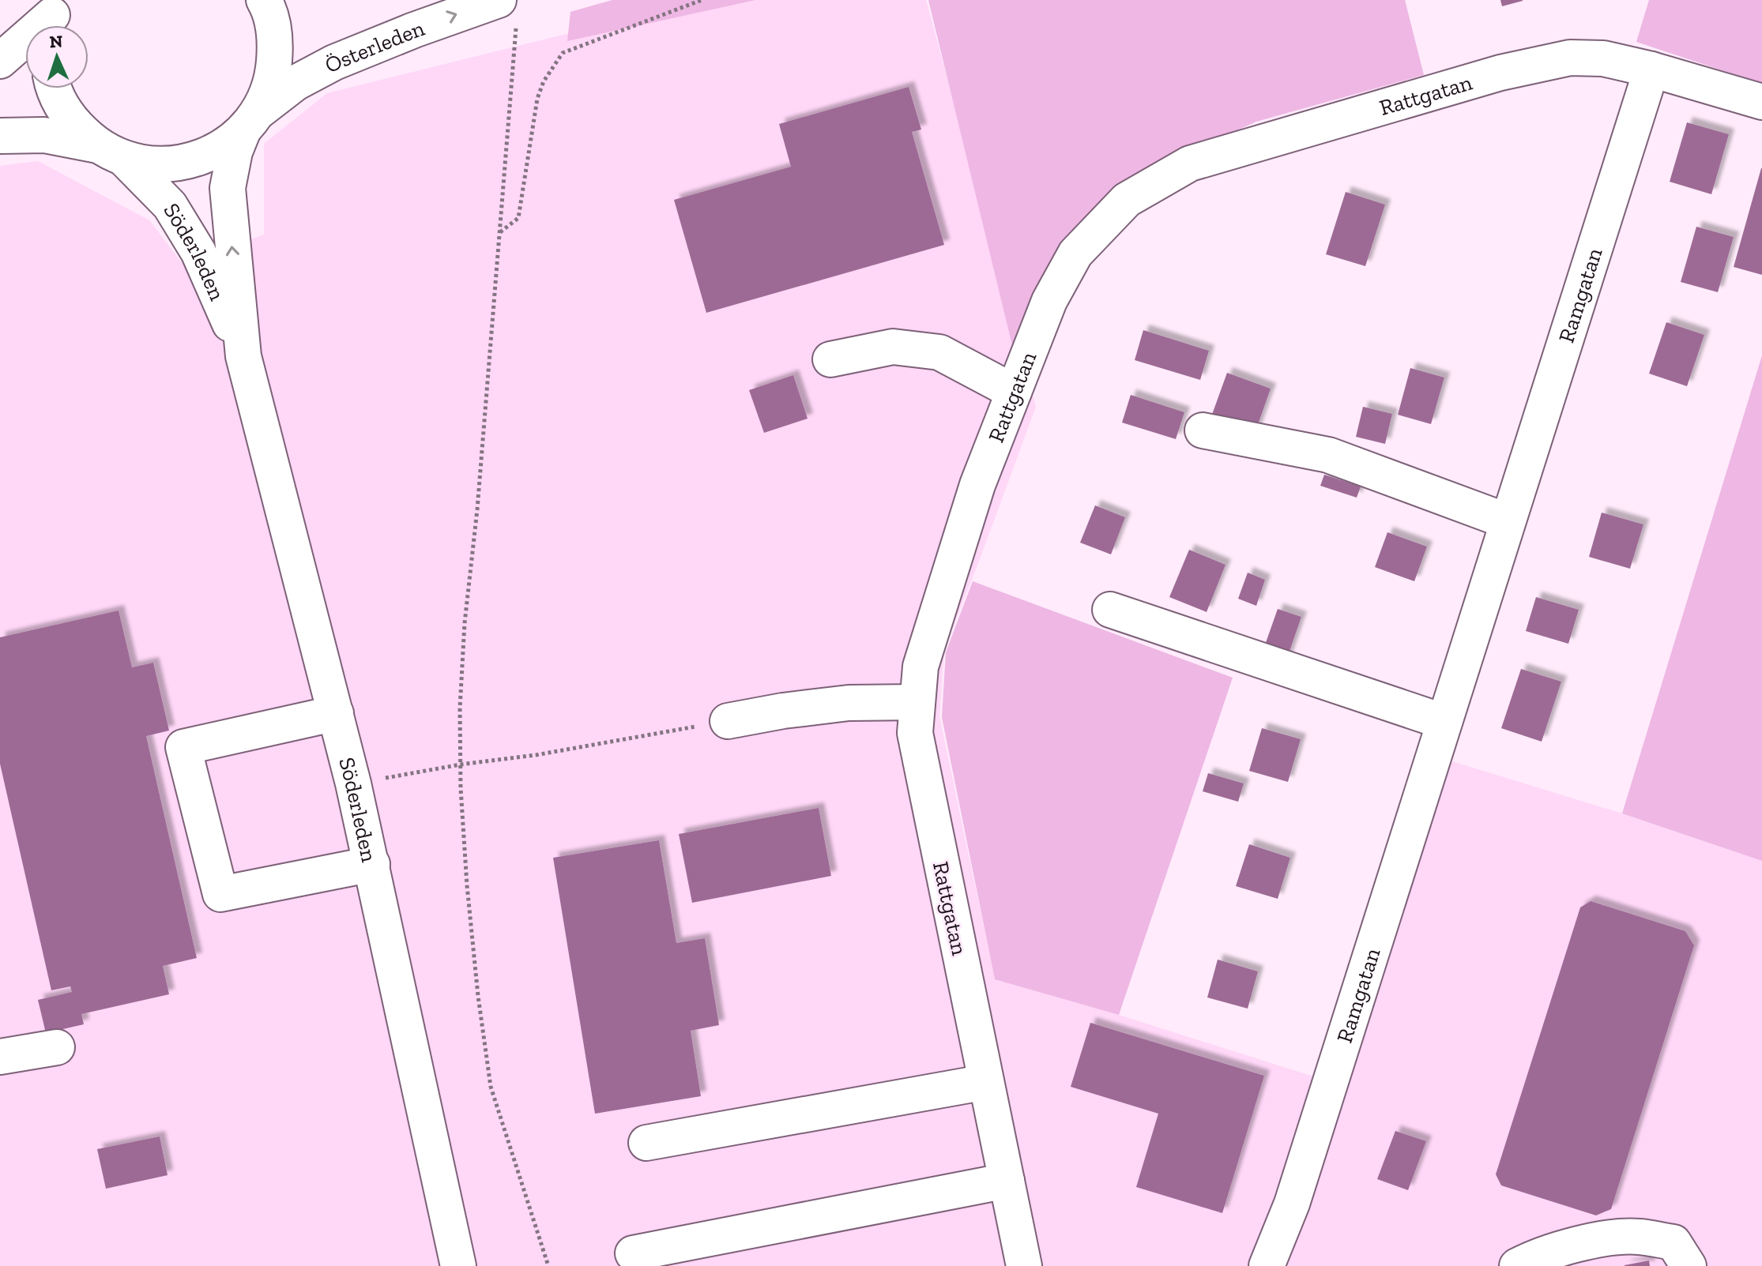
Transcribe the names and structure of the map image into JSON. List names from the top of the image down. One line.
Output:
{"streets":{"street":["Österleden","Rattgatan","Söderleden","Ramgatan"]},"crossings":[["Österleden","Söderleden"],["Rattgatan","Ramgatan"]],"one_way":["Österleden"],"north":"top"}
